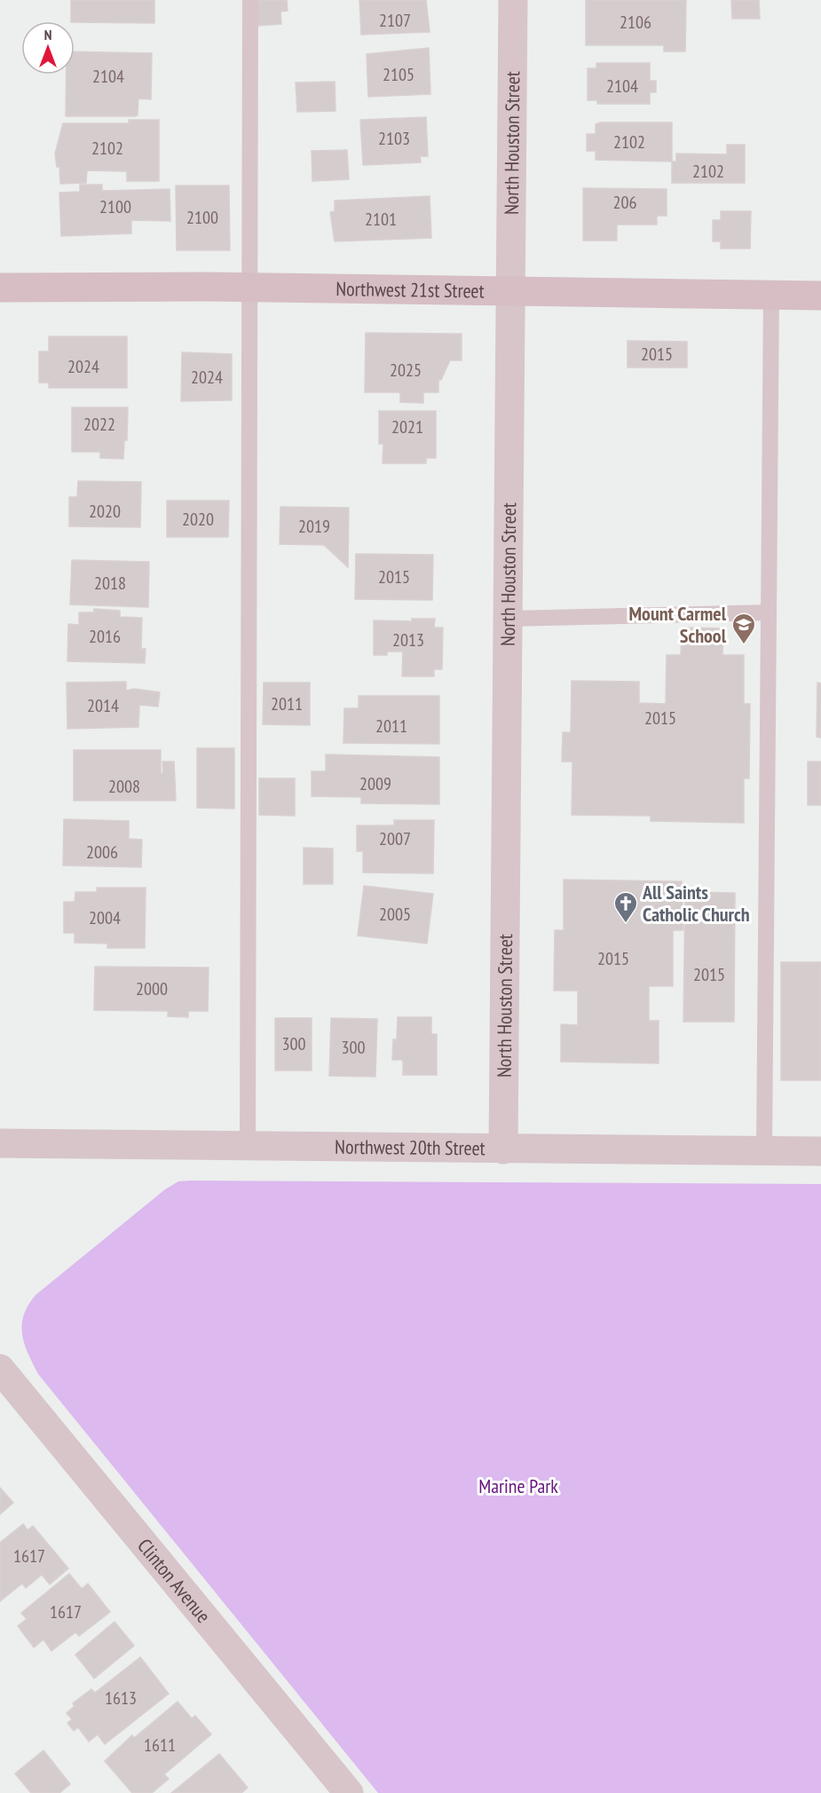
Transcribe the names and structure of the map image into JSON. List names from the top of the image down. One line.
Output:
{"streets":{"street":["North Houston Street","Northwest 21st Street","Northwest 20th Street","Clinton Avenue"]},"crossings":[["North Houston Street","Northwest 21st Street"],["North Houston Street","Northwest 20th Street"]],"parks":["Marine Park"],"places":{"school or university":["Mount Carmel School"],"church":["All Saints Catholic Church"]},"house_numbers":["2107","2106","2105","2104","2104","2103","2102","2102","2102","206","2100","2100","2101","2015","2024","2025","2024","2022","2021","2020","2020","2019","2015","2018","2016","2013","2011","2014","2015","2011","2009","2008","2007","2006","2005","2004","2015","2015","2000","300","300","1617","1617","1613","1611"],"north":"top"}
